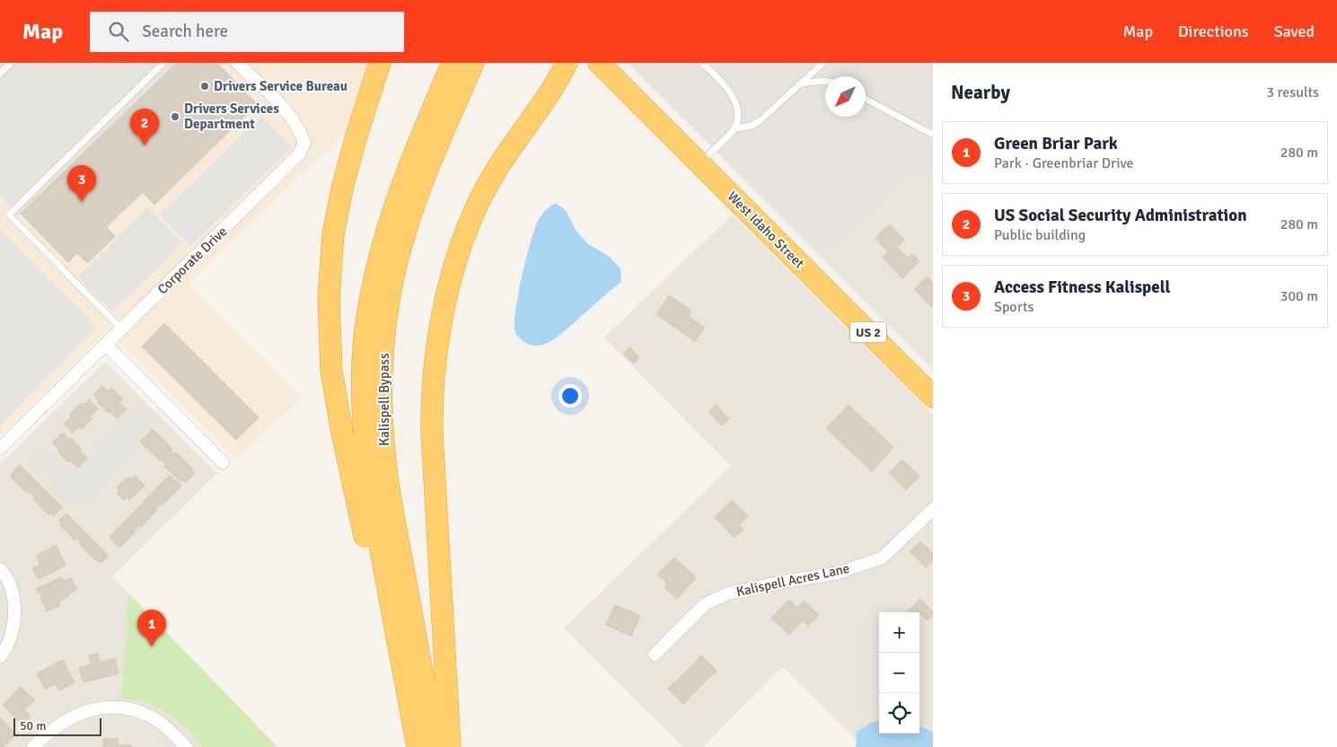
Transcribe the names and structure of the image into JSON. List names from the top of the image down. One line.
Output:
{"streets":{"highway":["West Idaho Street","US 2","Kalispell Bypass"],"street":["Corporate Drive","Kalispell Acres Lane"]},"places":["Drivers Service Bureau","Drivers Services Department"],"scale_bar":"50 m","north":"bottom left","page":{"header":"Map","search":"Search here","nav":["Map","Directions","Saved"],"heading":["Nearby","3 results"],"pins":["2","3","1"],"list":[{"mark":"1","name":"Green Briar Park","note":"Park · Greenbriar Drive","value":"280 m"},{"mark":"2","name":"US Social Security Administration","note":"Public building","value":"280 m"},{"mark":"3","name":"Access Fitness Kalispell","note":"Sports","value":"300 m"}],"map_buttons":["+","−"],"scale":"50 m"}}
